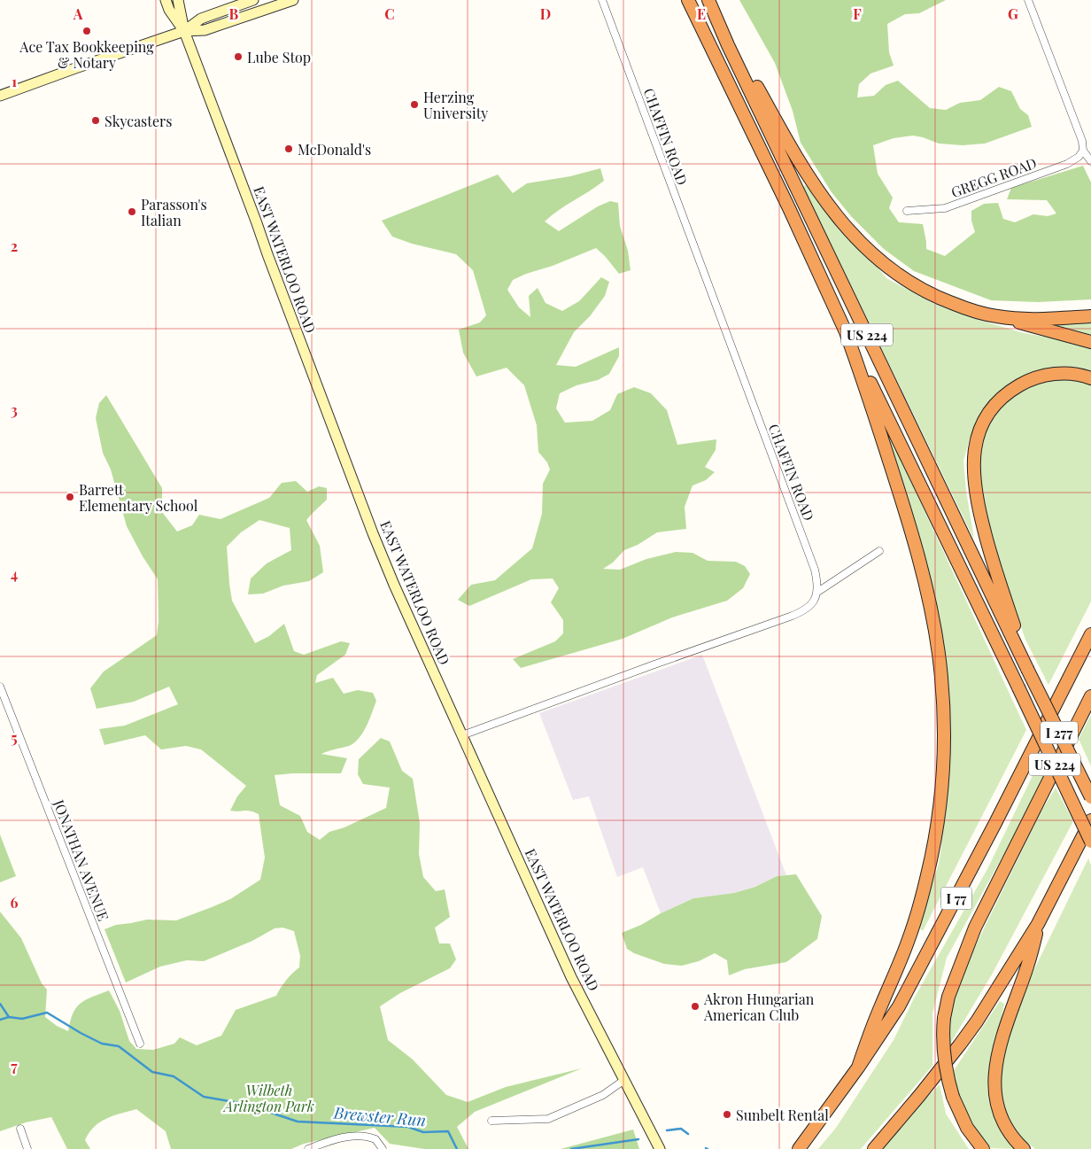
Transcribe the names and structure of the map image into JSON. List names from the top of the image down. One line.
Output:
{"streets":{"highway":["US 224","I 277","I 77"],"main road":["EAST WATERLOO ROAD"],"street":["CHAFFIN ROAD","GREGG ROAD","JONATHAN AVENUE"]},"crossings":[["US 224","I 277"]],"water":["Brewster Run"],"parks":["Wilbeth Arlington Park"],"places":["Ace Tax Bookkeeping & Notary","Lube Stop","Herzing University","Skycasters","McDonald's","Parasson's Italian","Barrett Elementary School","Akron Hungarian American Club","Sunbelt Rental"],"grid":{"columns":["A","B","C","D","E","F","G"],"rows":["1","2","3","4","5","6","7"]}}
